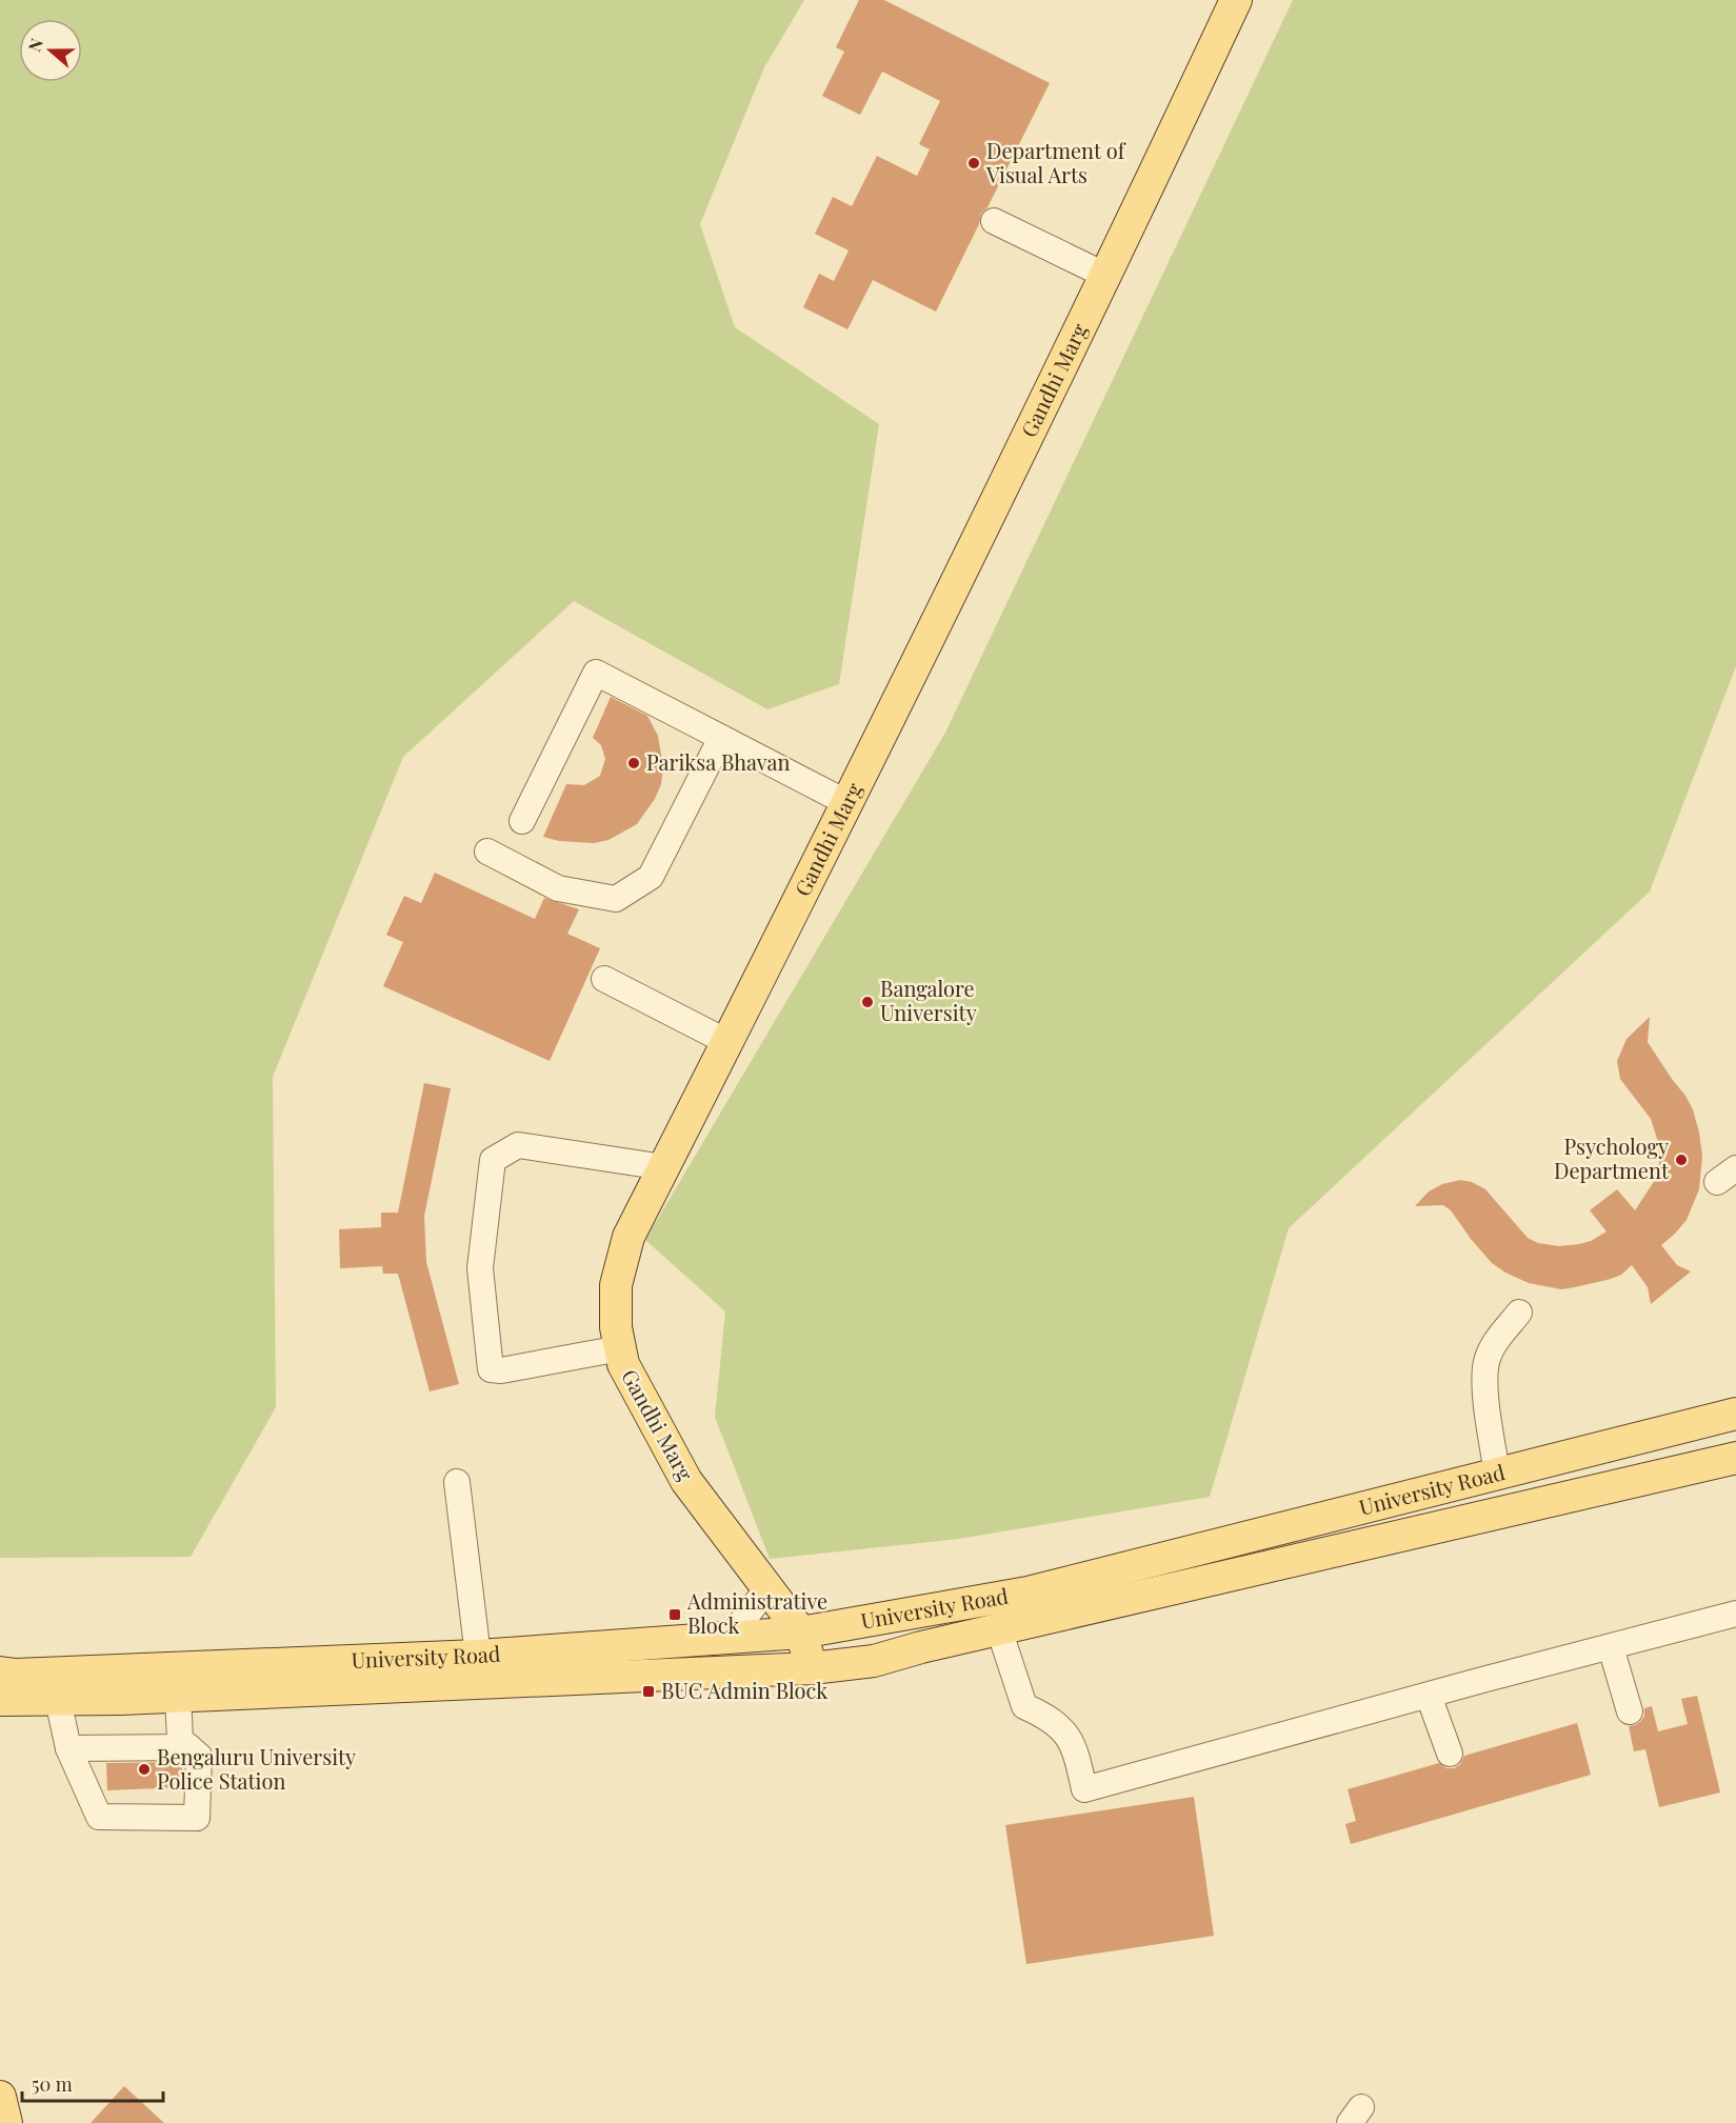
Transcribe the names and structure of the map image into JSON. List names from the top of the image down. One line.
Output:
{"streets":{"main road":["Gandhi Marg","University Road"]},"crossings":[["Gandhi Marg","University Road"]],"places":{"other":["Department of Visual Arts","Pariksa Bhavan","Bangalore University","Psychology Department","Bengaluru University Police Station"],"transit":["Administrative Block","BUC Admin Block"]},"scale_bar":"50 m","north":"left"}
